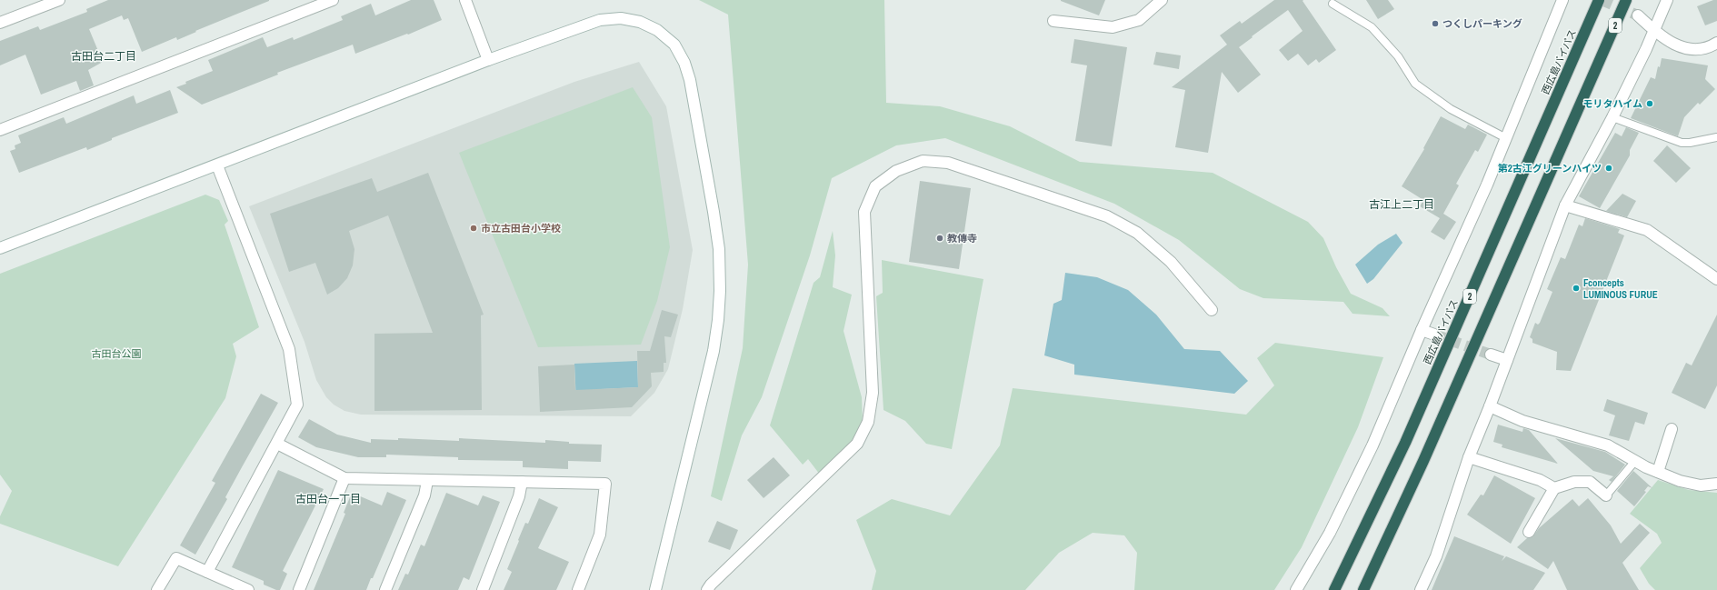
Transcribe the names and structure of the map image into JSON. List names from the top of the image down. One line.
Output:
{"streets":{"highway":["2","西広島バイパス"]},"districts":["古田台二丁目","古江上二丁目","古田台一丁目"],"parks":["古田台公園"],"places":["つくしパーキング","モリタハイム","第2古江グリーンハイツ","市立古田台小学校","教傳寺","Fconcepts LUMINOUS FURUE"]}
